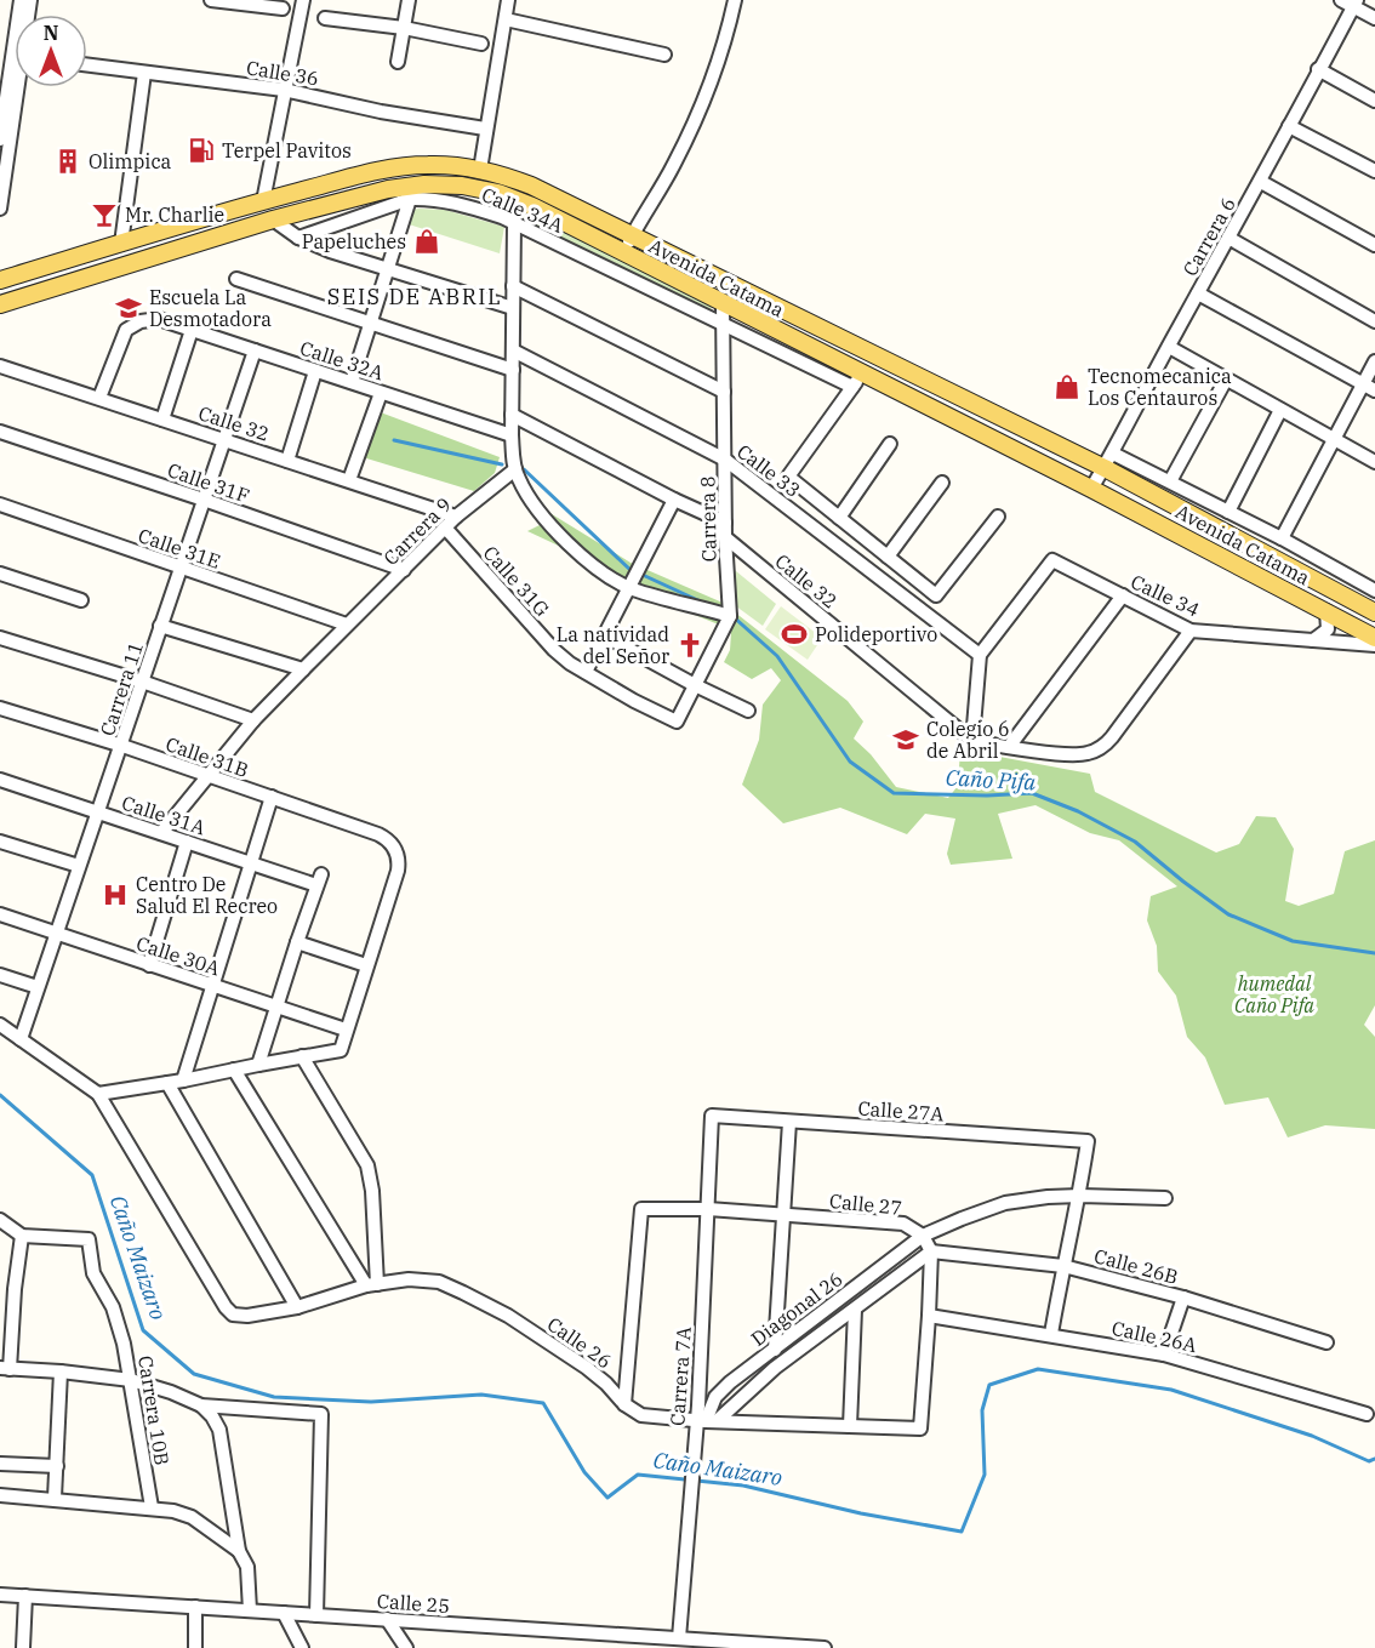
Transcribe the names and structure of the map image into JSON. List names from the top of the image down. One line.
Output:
{"streets":{"main road":["Avenida Catama"],"street":["Calle 36","Calle 34A","Carrera 6","Calle 32A","Calle 32","Calle 33","Calle 31F","Carrera 8","Carrera 9","Calle 31E","Calle 31G","Calle 34","Carrera 11","Calle 31B","Calle 31A","Calle 30A","Calle 27A","Calle 27","Calle 26B","Diagonal 26","Calle 26A","Calle 26","Carrera 7A","Carrera 10B","Calle 25"]},"crossings":[["Calle 34A","Carrera 8"],["Carrera 6","Avenida Catama"],["Avenida Catama","Carrera 8"],["Calle 32A","Calle 32"],["Calle 32A","Carrera 11"],["Calle 32","Carrera 8"],["Calle 32","Carrera 9"],["Calle 32","Carrera 11"],["Calle 33","Carrera 8"],["Calle 33","Calle 34"],["Calle 31F","Carrera 9"],["Calle 31F","Carrera 11"],["Carrera 9","Calle 31E"],["Carrera 9","Calle 31G"],["Carrera 9","Calle 31B"],["Carrera 9","Calle 31A"],["Calle 31E","Carrera 11"],["Carrera 11","Calle 31B"],["Carrera 11","Calle 31A"],["Carrera 11","Calle 30A"],["Calle 27A","Calle 27"],["Calle 27A","Carrera 7A"],["Calle 27","Diagonal 26"],["Calle 27","Calle 26"],["Calle 27","Carrera 7A"],["Calle 26B","Diagonal 26"],["Diagonal 26","Calle 26"],["Diagonal 26","Carrera 7A"],["Calle 26A","Calle 26"],["Calle 26","Carrera 7A"],["Carrera 7A","Calle 25"]],"districts":["SEIS DE ABRIL"],"water":["Caño Pifa","Caño Maizaro"],"parks":["humedal Caño Pifa"],"places":{"fuel station":["Terpel Pavitos"],"building":["Olimpica"],"bar":["Mr. Charlie"],"shop":["Papeluches","Tecnomecanica Los Centauros"],"school or university":["Escuela La Desmotadora","Colegio 6 de Abril"],"sports":["Polideportivo"],"church":["La natividad del Señor"],"hospital":["Centro De Salud El Recreo"]},"north":"top"}
